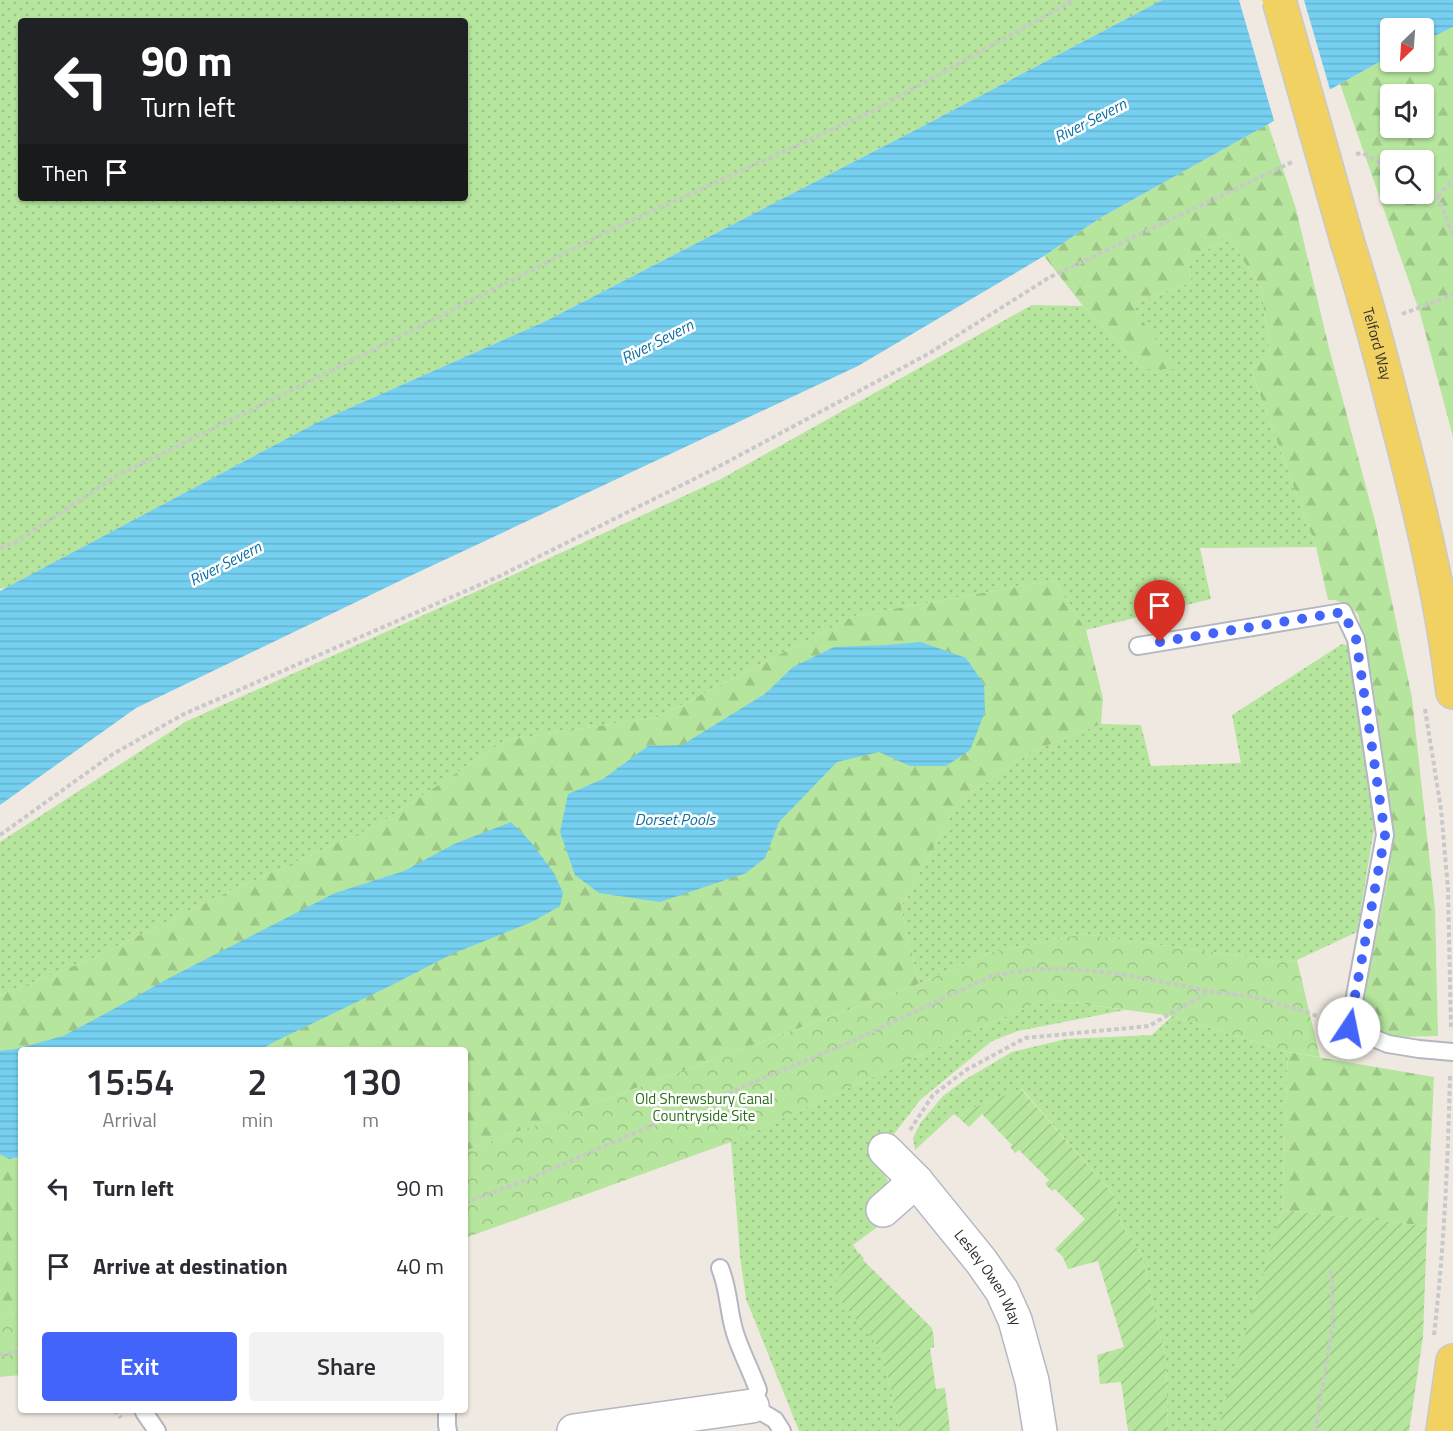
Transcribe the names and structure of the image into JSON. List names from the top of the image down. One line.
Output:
{"streets":{"main road":["Telford Way"],"street":["Lesley Owen Way"]},"water":["River Severn","Dorset Pools"],"parks":["Old Shrewsbury Canal Countryside Site"],"north":"bottom left","page":{"turn":["90 m","Turn left"],"then":"Then","eta":["15:54","Arrival","2","min","130","m"],"list":[{"name":"Turn left","value":"90 m"},{"name":"Arrive at destination","value":"40 m"}],"buttons":["Exit","Share"]}}
